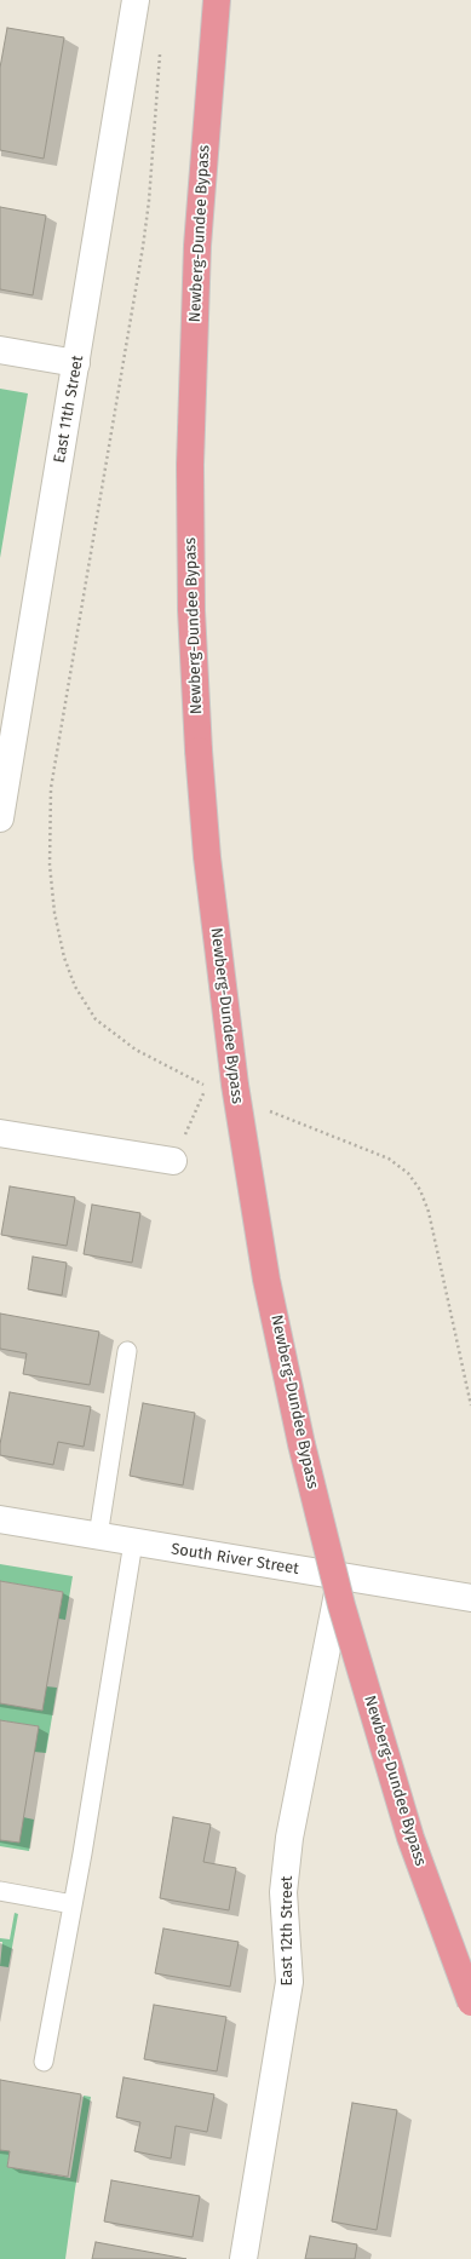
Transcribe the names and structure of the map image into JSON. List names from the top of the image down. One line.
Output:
{"streets":{"highway":["Newberg-Dundee Bypass"],"street":["East 11th Street","South River Street","East 12th Street"]},"crossings":[["South River Street","East 12th Street"]]}
